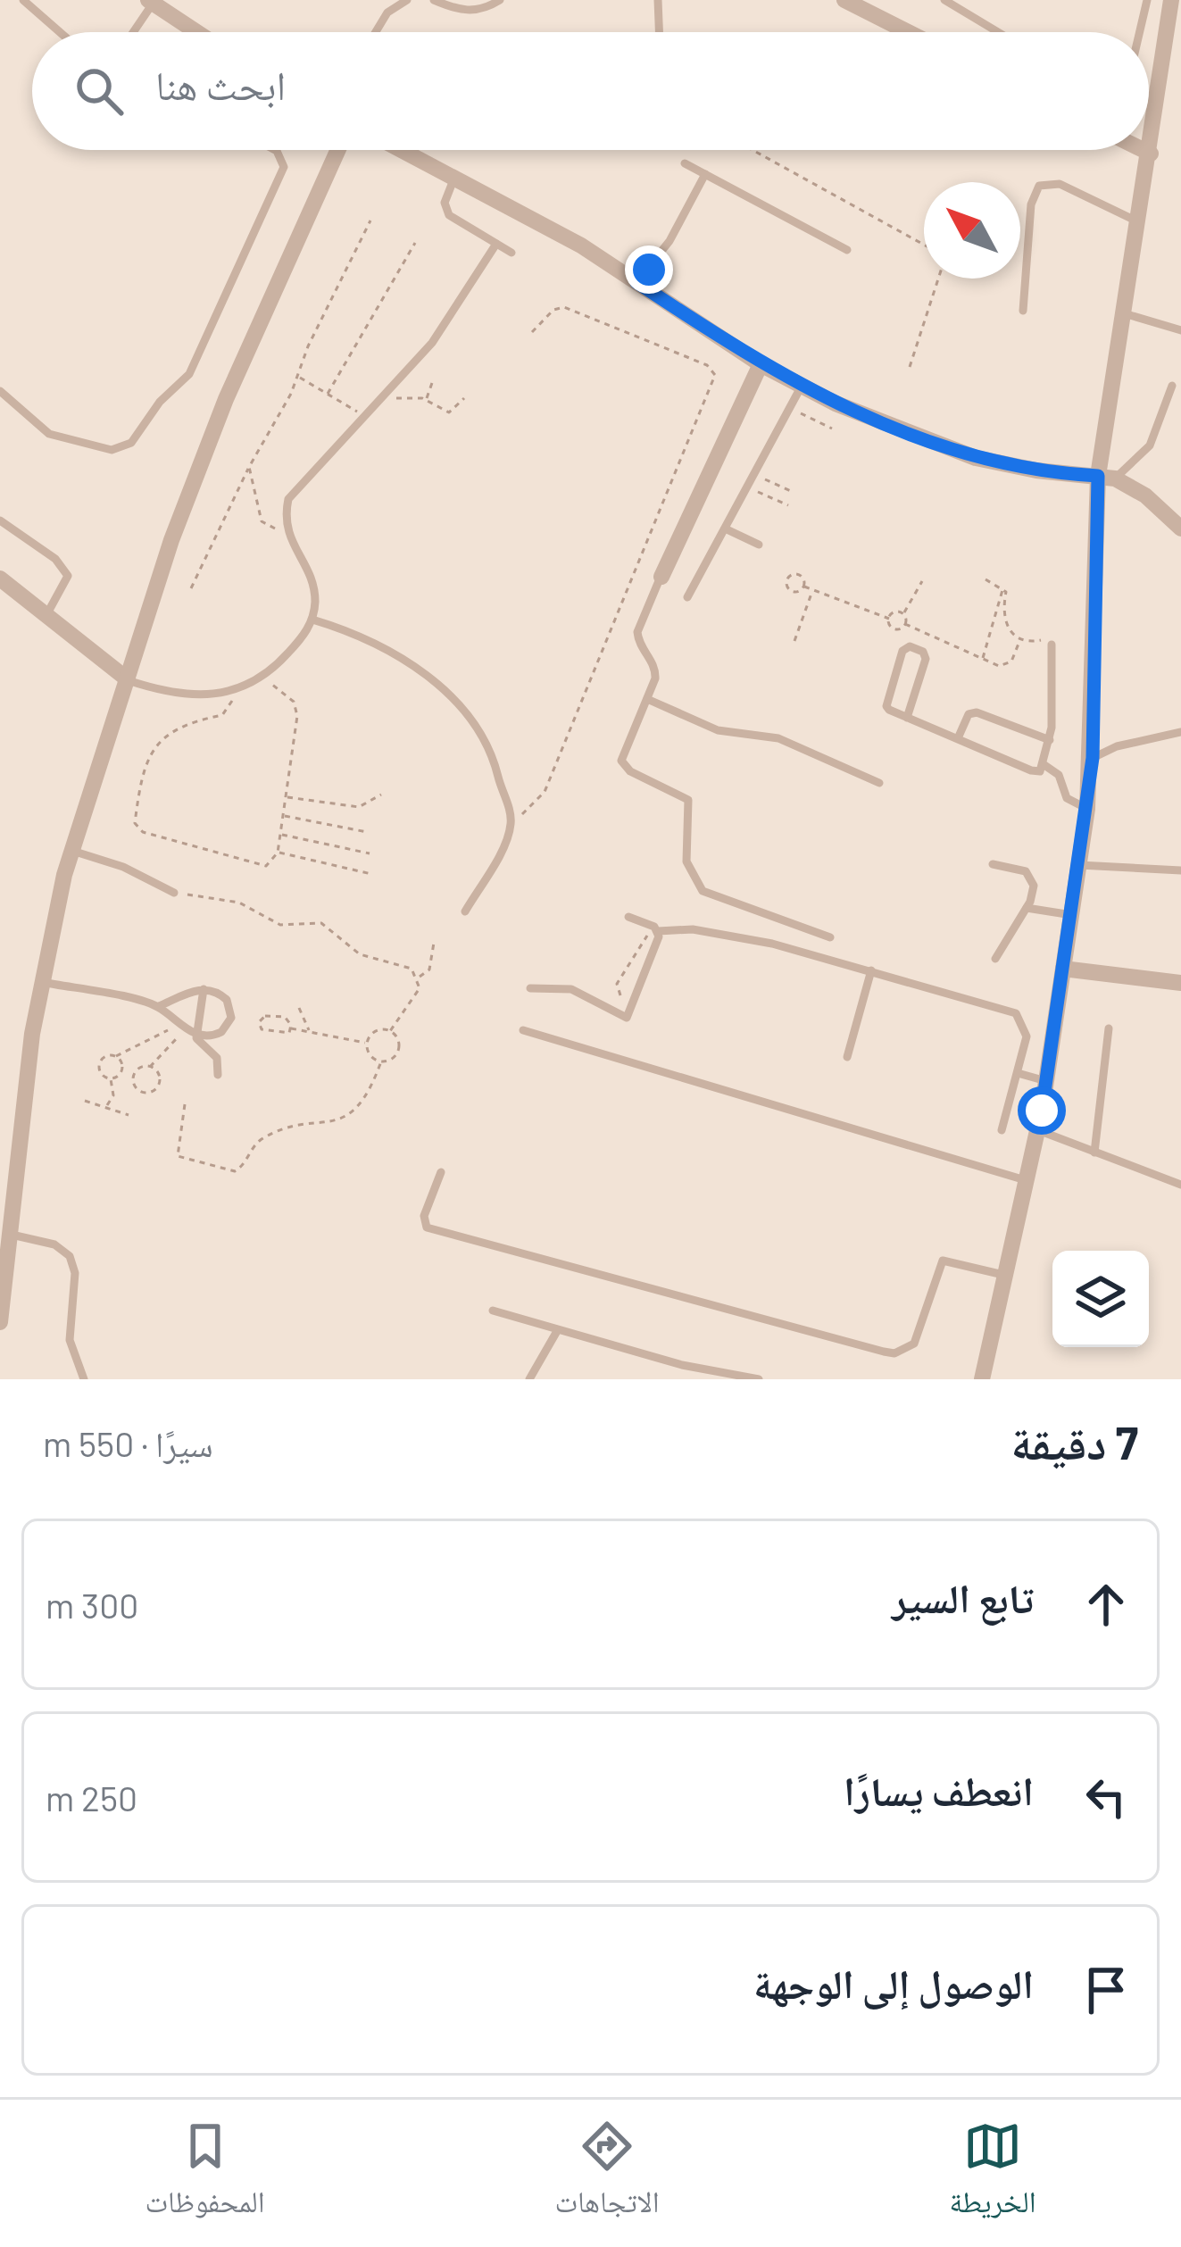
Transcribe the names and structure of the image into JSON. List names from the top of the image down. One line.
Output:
{"north":"top left","page":{"search":"ابحث هنا","heading":["7 دقيقة","سيرًا · 550 m"],"list":[["تابع السير","300 m"],["انعطف يسارًا","250 m"],"الوصول إلى الوجهة"],"nav":["الخريطة","الاتجاهات","المحفوظات"]}}
